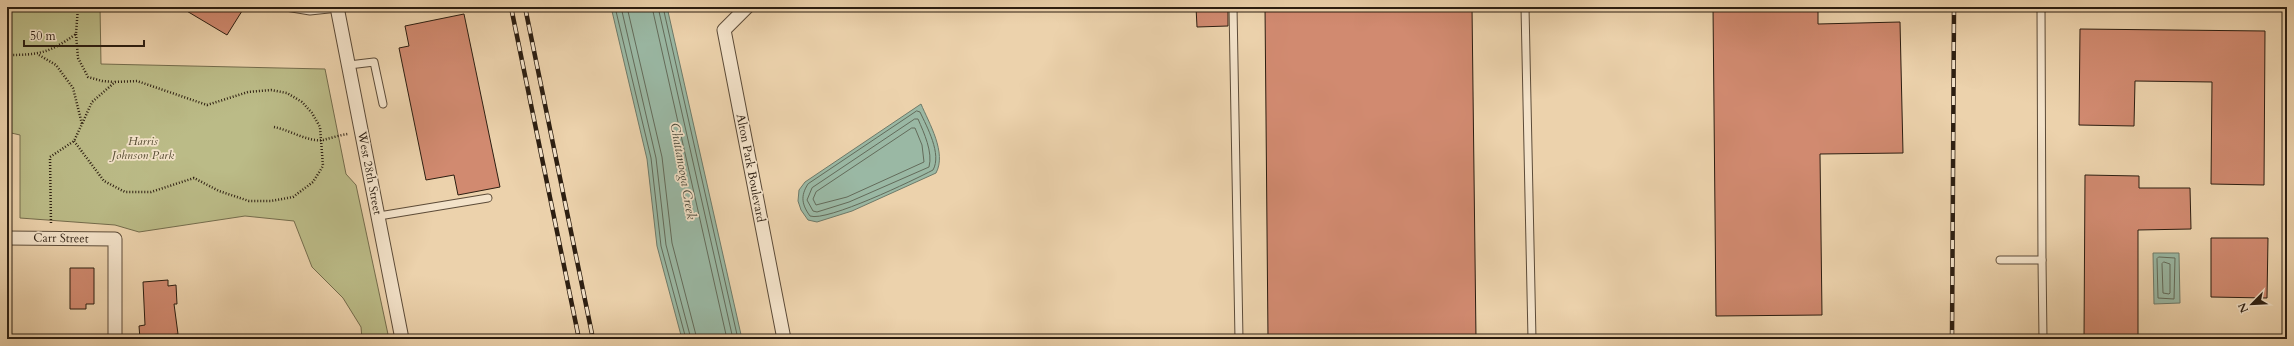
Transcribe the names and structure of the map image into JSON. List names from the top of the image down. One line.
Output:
{"streets":{"street":["Alton Park Boulevard","West 28th Street","Carr Street"]},"water":["Chattanooga Creek"],"parks":["Harris Johnson Park"],"scale_bar":"50 m","north":"bottom left"}
